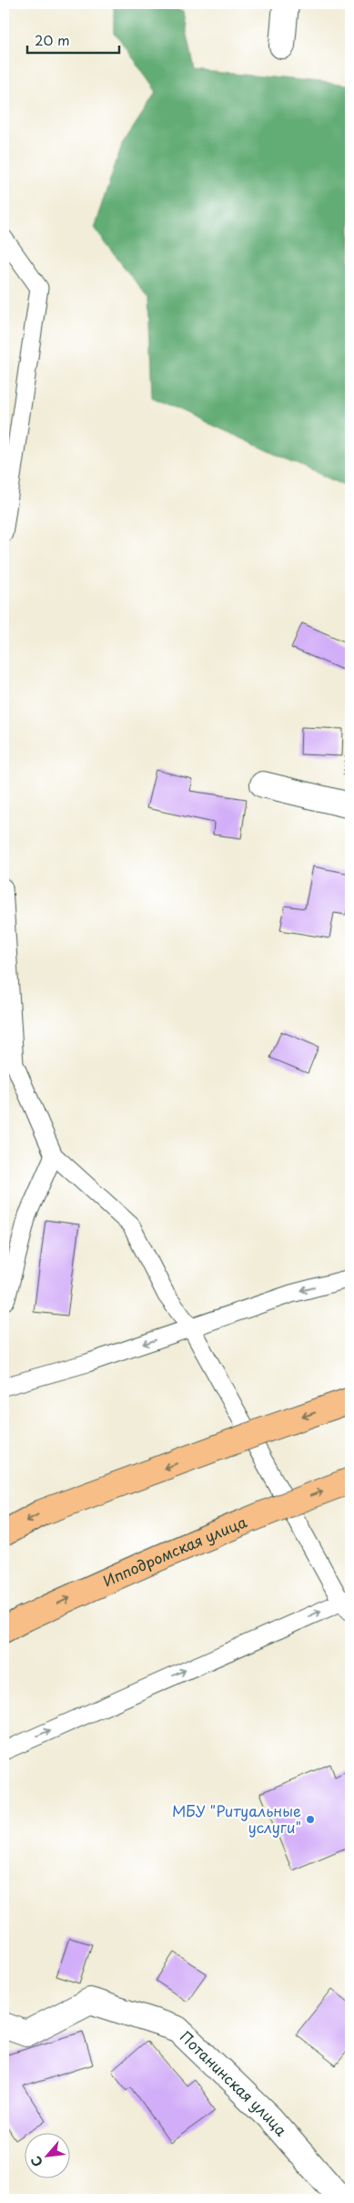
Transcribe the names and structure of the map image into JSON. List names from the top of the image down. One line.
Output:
{"streets":{"highway":["Ипподромская улица"],"street":["Потанинская улица"]},"places":["МБУ \"Ритуальные услуги\""],"scale_bar":"20 m","north":"bottom left"}
